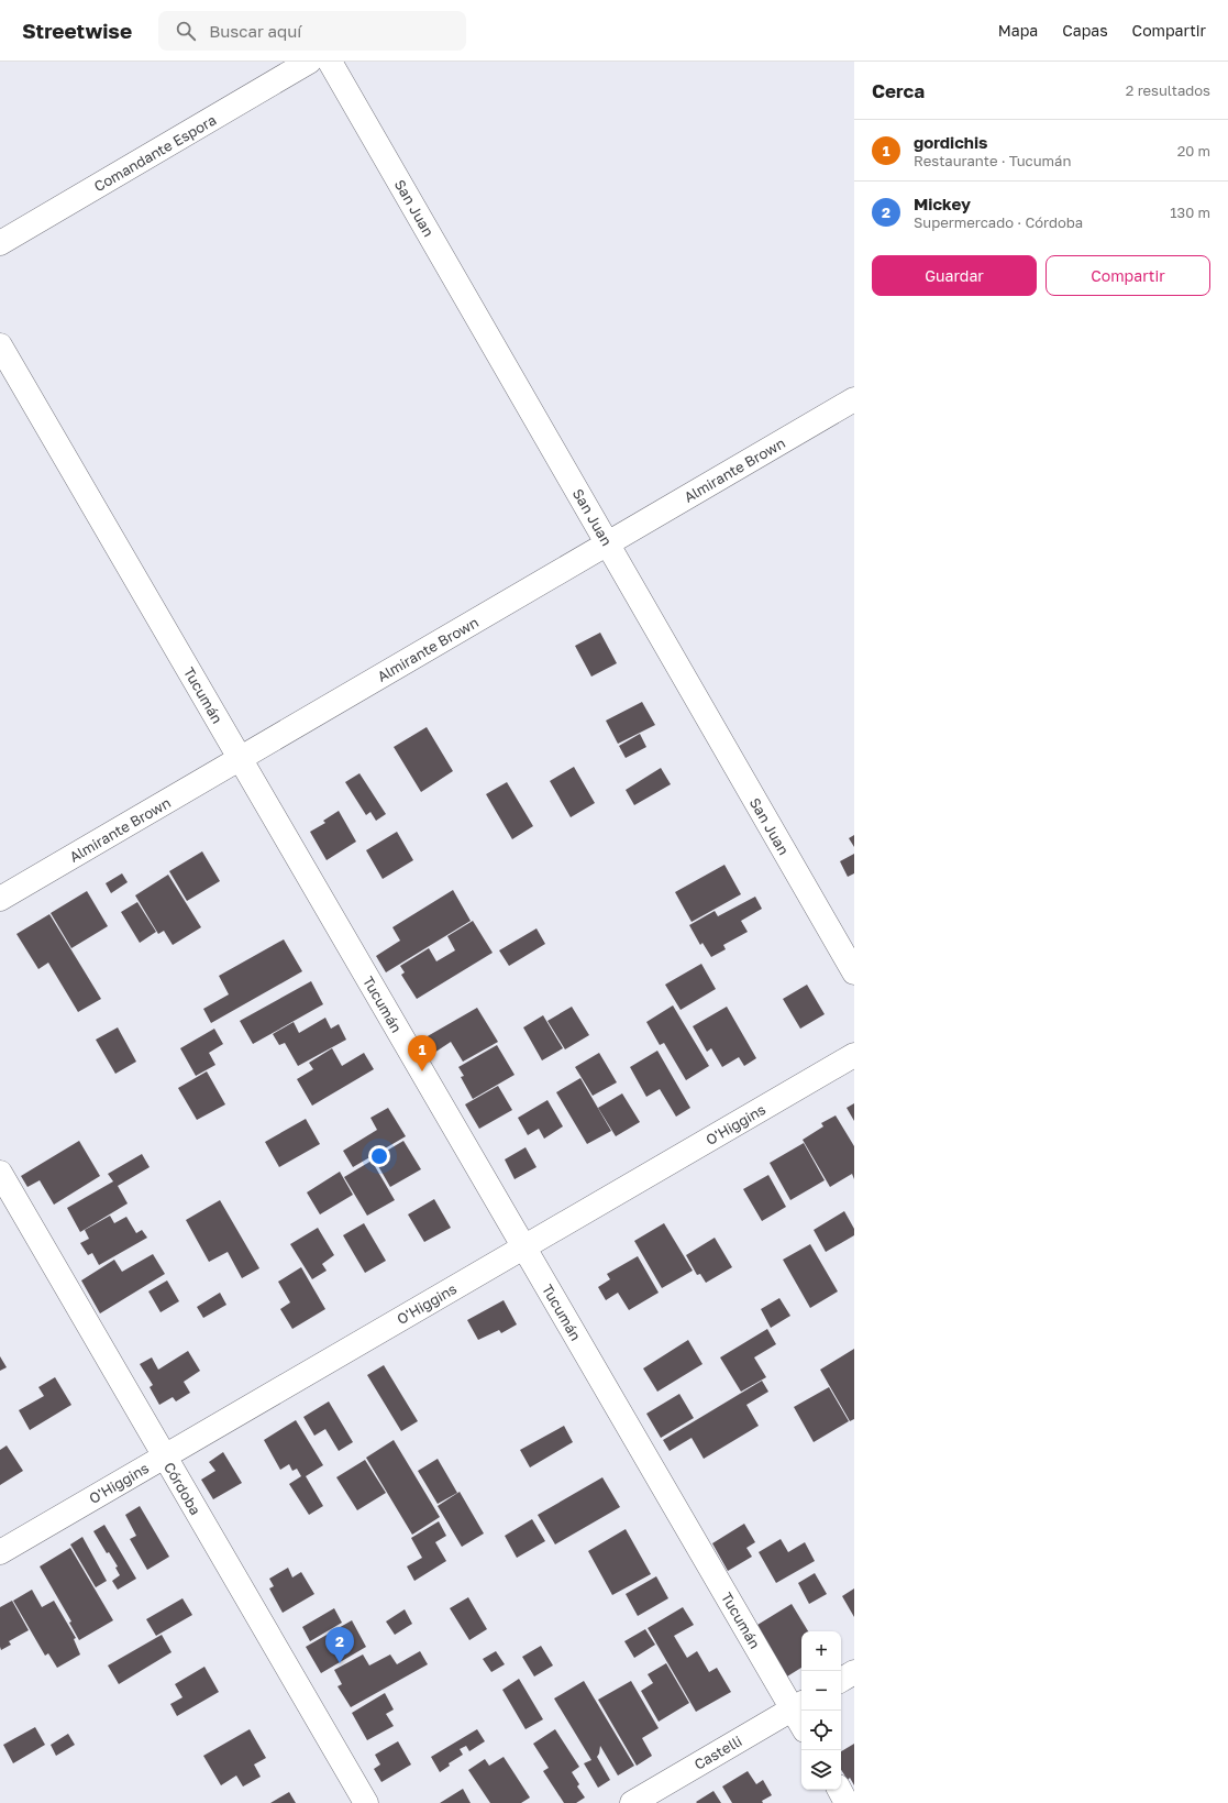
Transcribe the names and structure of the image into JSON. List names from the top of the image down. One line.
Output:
{"streets":{"street":["Comandante Espora","San Juan","Almirante Brown","Tucumán","O'Higgins","Córdoba","Castelli"]},"crossings":[["San Juan","Almirante Brown"],["Almirante Brown","Tucumán"],["Tucumán","O'Higgins"],["Tucumán","Castelli"],["O'Higgins","Córdoba"]],"page":{"header":"Streetwise","search":"Buscar aquí","nav":["Mapa","Capas","Compartir"],"heading":["Cerca","2 resultados"],"list":[{"mark":"1","name":"gordichis","note":"Restaurante · Tucumán","value":"20 m"},{"mark":"2","name":"Mickey","note":"Supermercado · Córdoba","value":"130 m"}],"buttons":["Guardar","Compartir"],"pins":["1","2"],"map_buttons":["+","−"]}}
